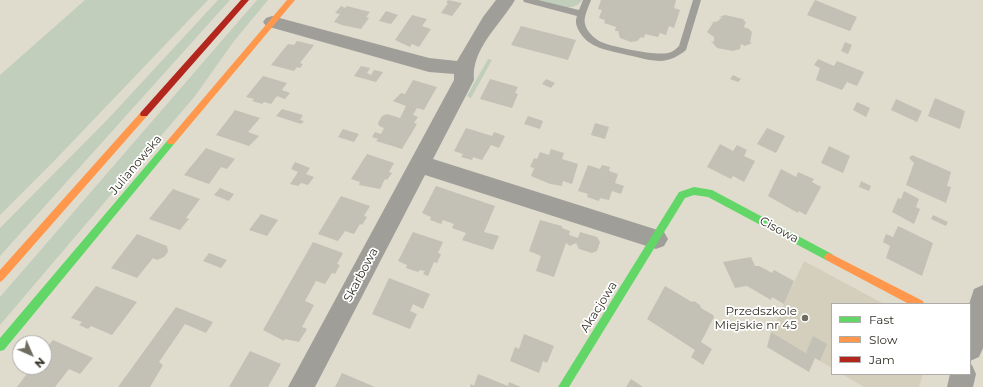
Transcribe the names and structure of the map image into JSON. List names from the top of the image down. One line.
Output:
{"streets":{"main road":["Julianowska","Cisowa","Akacjowa"],"street":["Skarbowa"]},"crossings":[["Cisowa","Akacjowa"]],"places":["Przedszkole Miejskie nr 45"],"legend":["Fast","Slow","Jam"],"north":"bottom right"}
